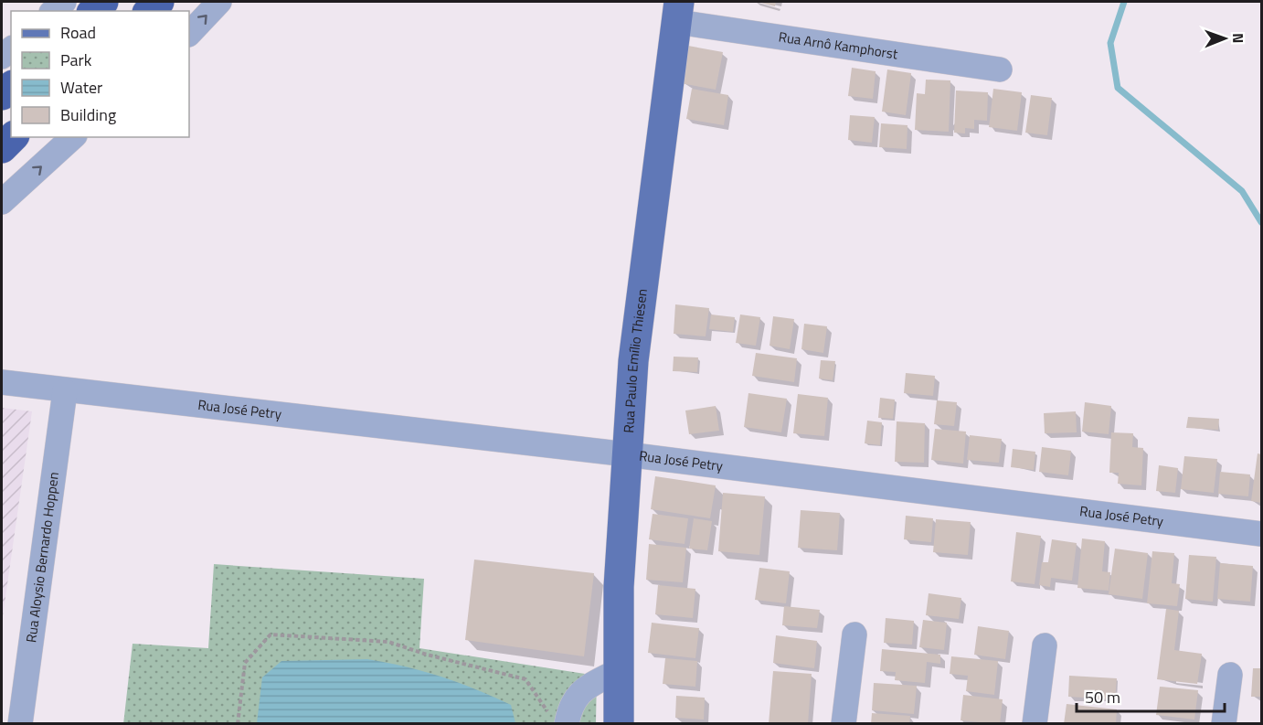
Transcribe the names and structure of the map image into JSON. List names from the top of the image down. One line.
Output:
{"streets":{"main road":["Rua Paulo Emílio Thiesen"],"street":["Rua Arnô Kamphorst","Rua José Petry","Rua Aloysio Bernardo Hoppen"]},"crossings":[["Rua Arnô Kamphorst","Rua Paulo Emílio Thiesen"],["Rua Paulo Emílio Thiesen","Rua José Petry"],["Rua José Petry","Rua Aloysio Bernardo Hoppen"]],"legend":["Road","Park","Water","Building"],"scale_bar":"50 m","north":"right"}
